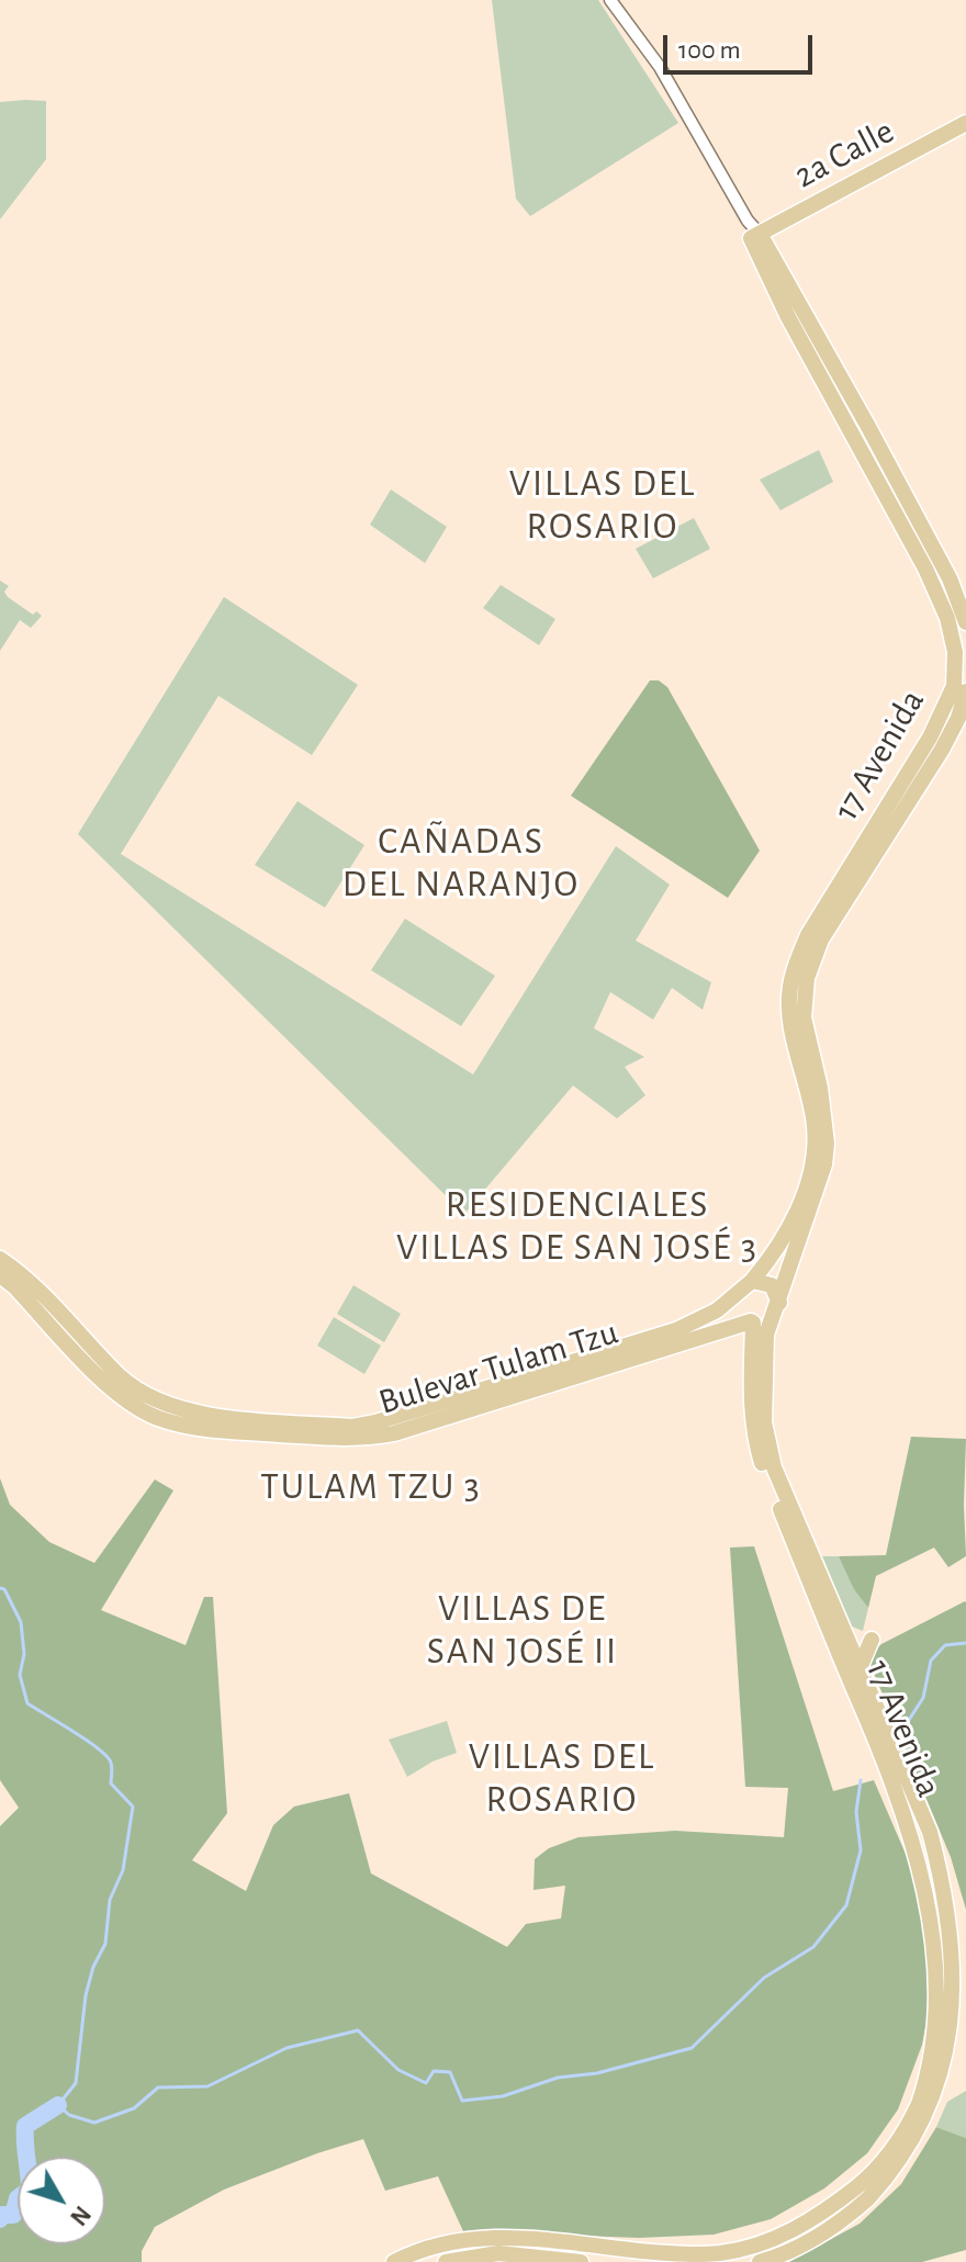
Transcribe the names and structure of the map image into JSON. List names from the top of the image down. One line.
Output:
{"streets":{"main road":["2a Calle","17 Avenida","Bulevar Tulam Tzu"]},"crossings":[["2a Calle","17 Avenida"],["17 Avenida","Bulevar Tulam Tzu"]],"districts":["VILLAS DEL ROSARIO","CAÑADAS DEL NARANJO","RESIDENCIALES VILLAS DE SAN JOSÉ 3","TULAM TZU 3","VILLAS DE SAN JOSÉ II","VILLAS DEL ROSARIO"],"scale_bar":"100 m","north":"bottom right"}
